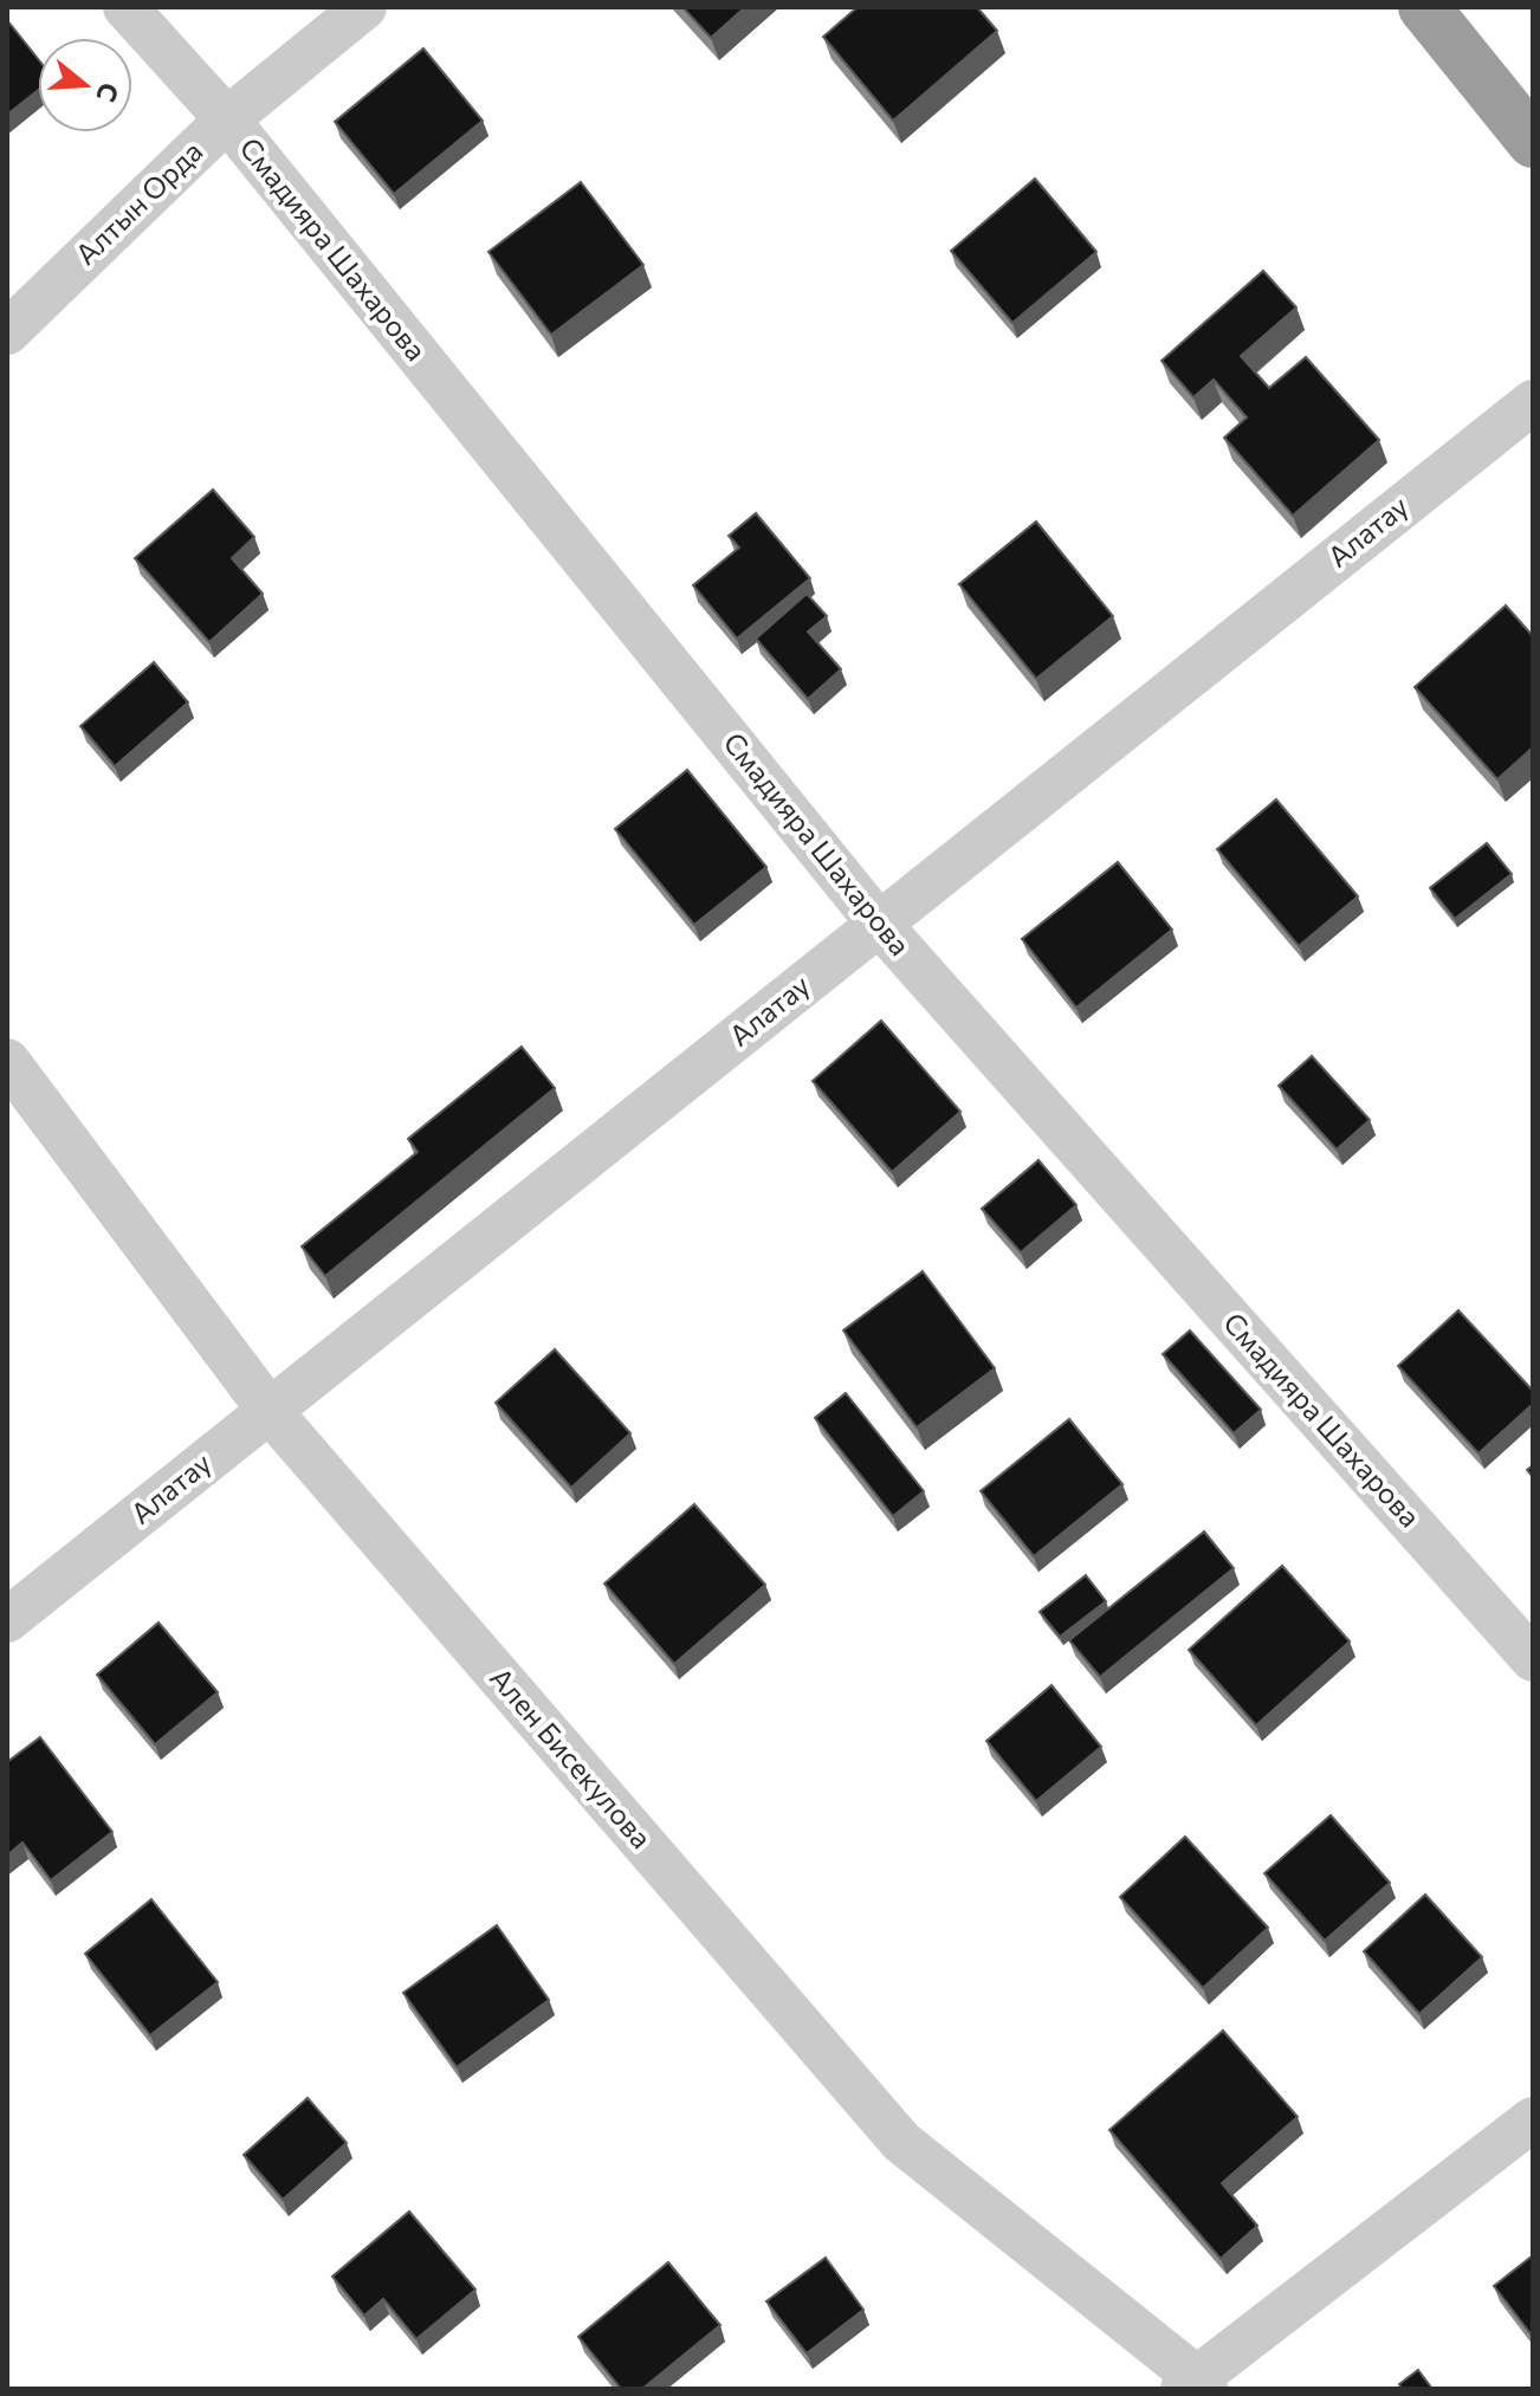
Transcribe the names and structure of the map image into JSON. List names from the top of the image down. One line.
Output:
{"streets":{"street":["Алтын Орда","Смадияра Шахарова","Алатау","Ален Бисекулова"]},"crossings":[["Алтын Орда","Смадияра Шахарова"],["Смадияра Шахарова","Алатау"],["Алатау","Ален Бисекулова"]],"north":"right"}
